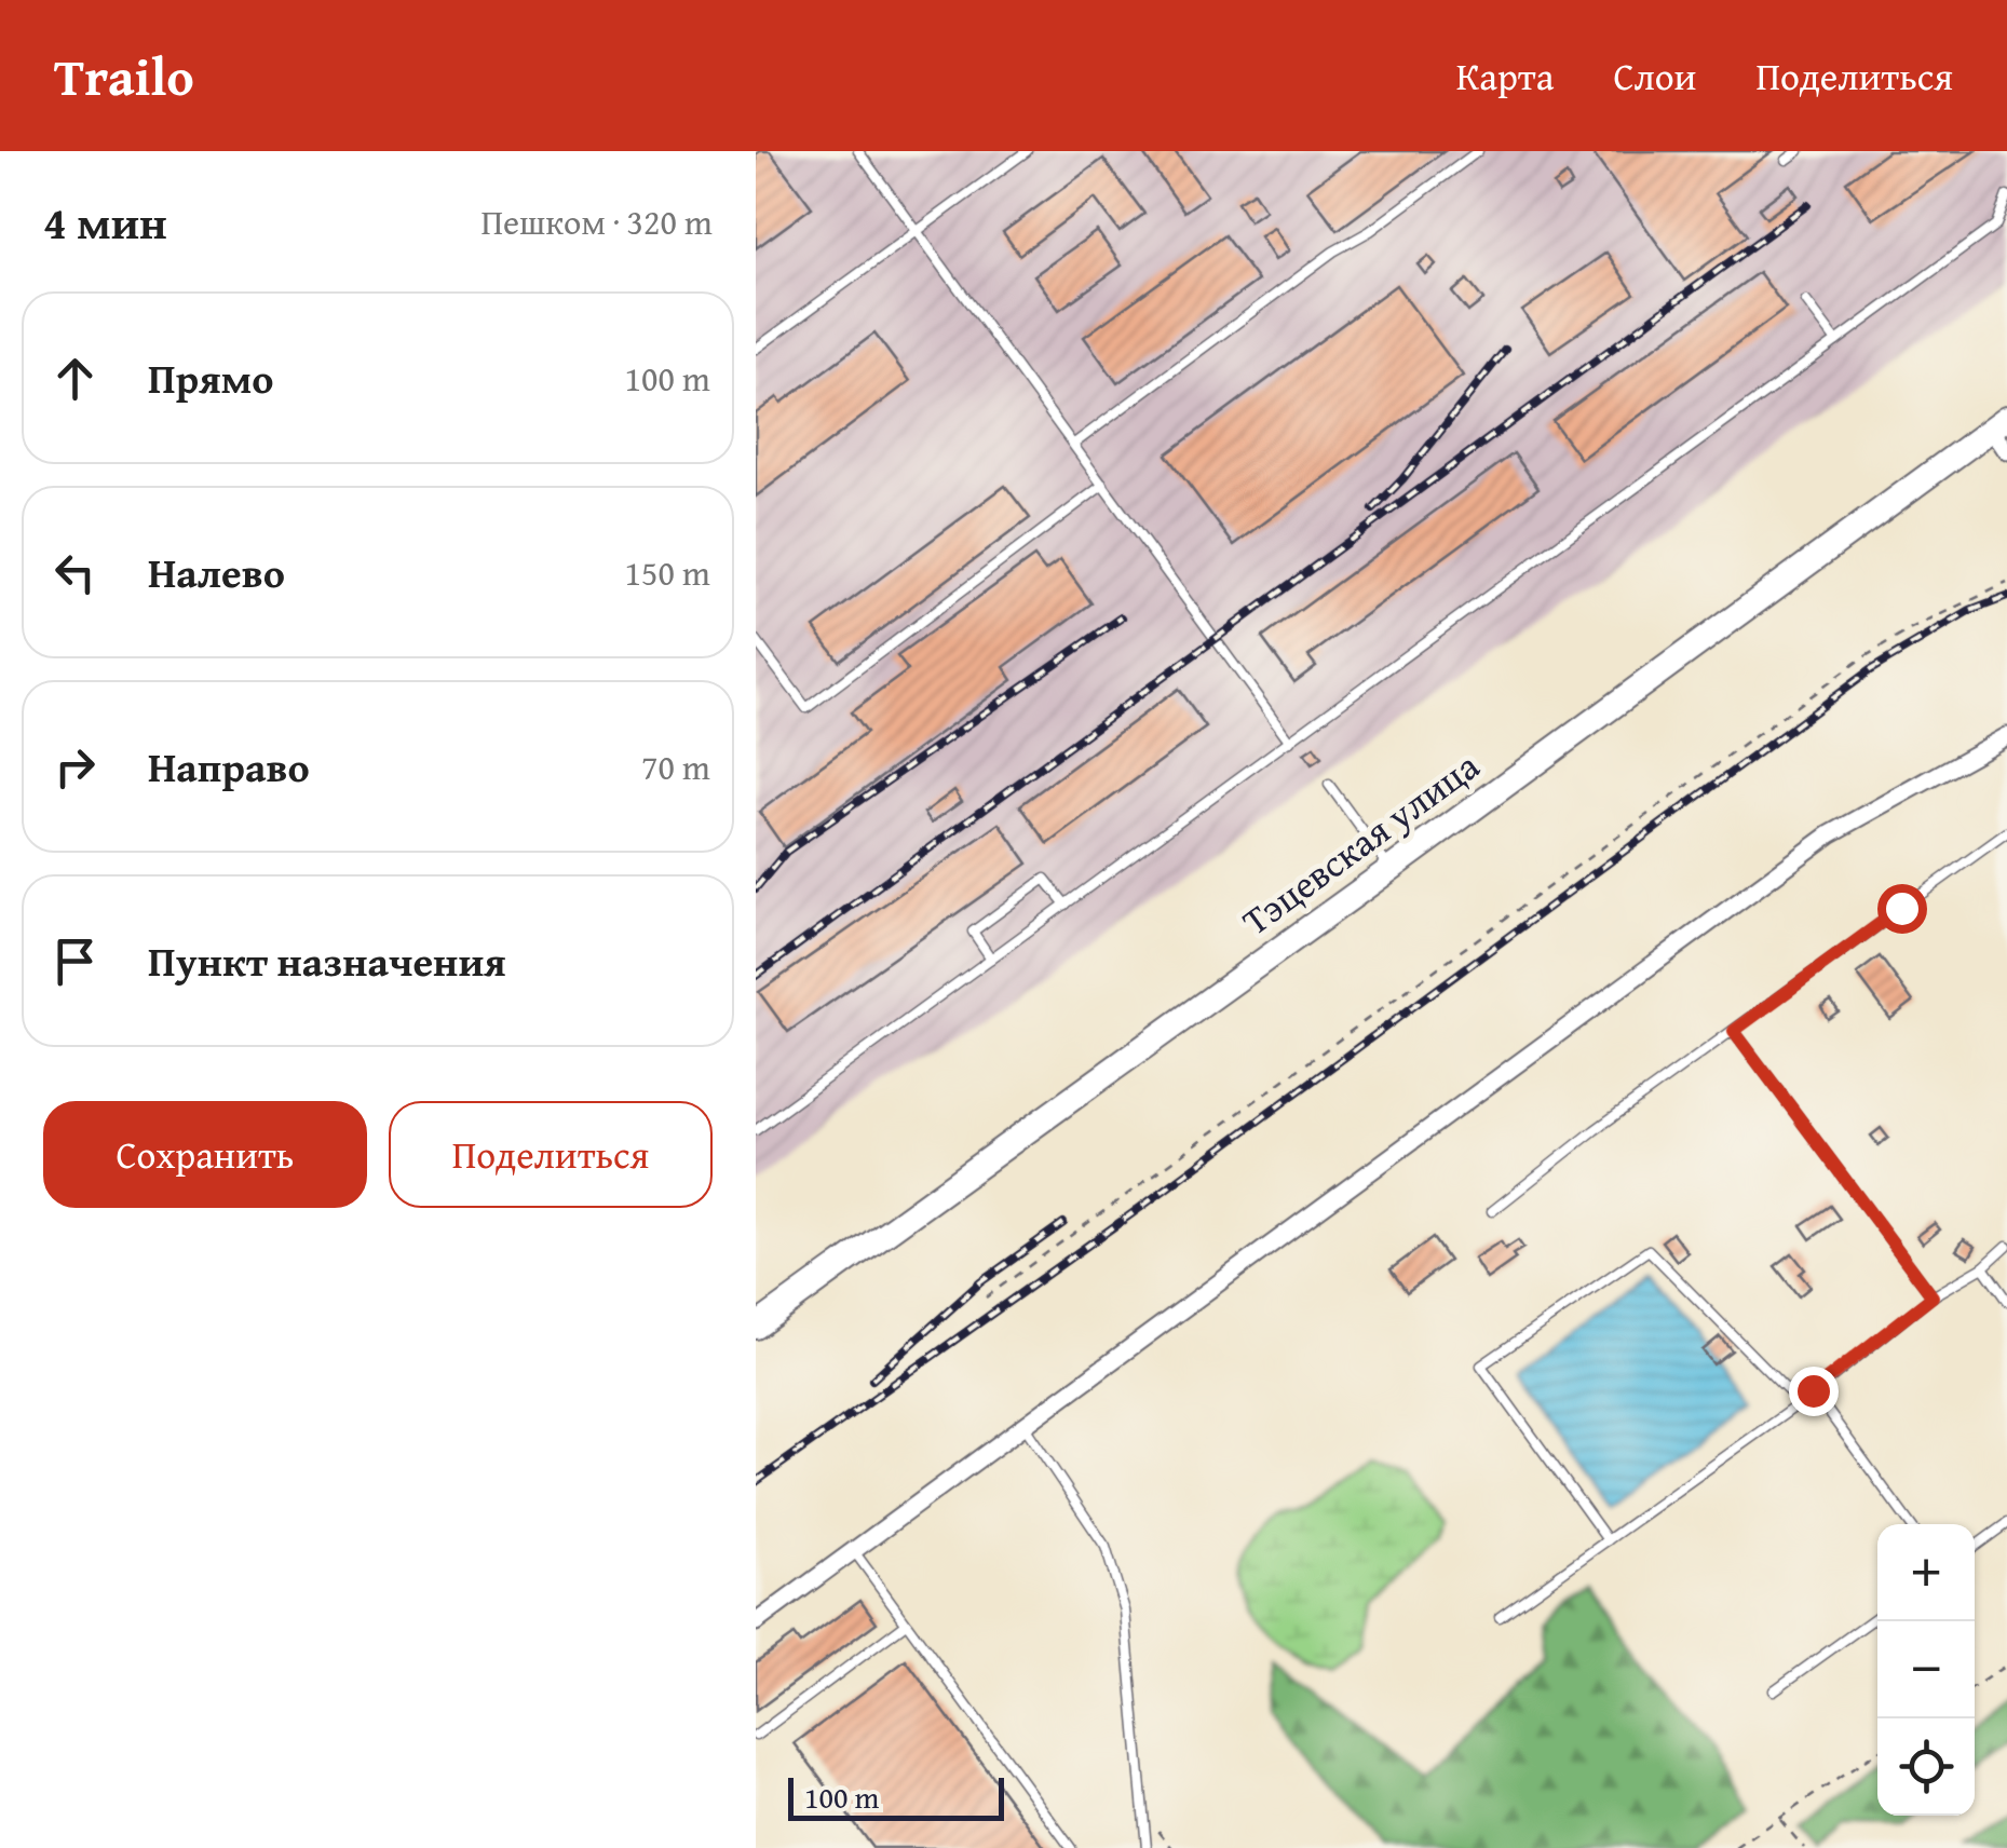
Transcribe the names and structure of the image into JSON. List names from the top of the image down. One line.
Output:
{"streets":{"street":["Тэцевская улица"]},"scale_bar":"100 m","page":{"header":"Trailo","nav":["Карта","Слои","Поделиться"],"heading":["4 мин","Пешком · 320 m"],"list":[["Прямо","100 m"],["Налево","150 m"],["Направо","70 m"],"Пункт назначения"],"buttons":["Сохранить","Поделиться"],"map_buttons":["+","−"],"scale":"100 m"}}
